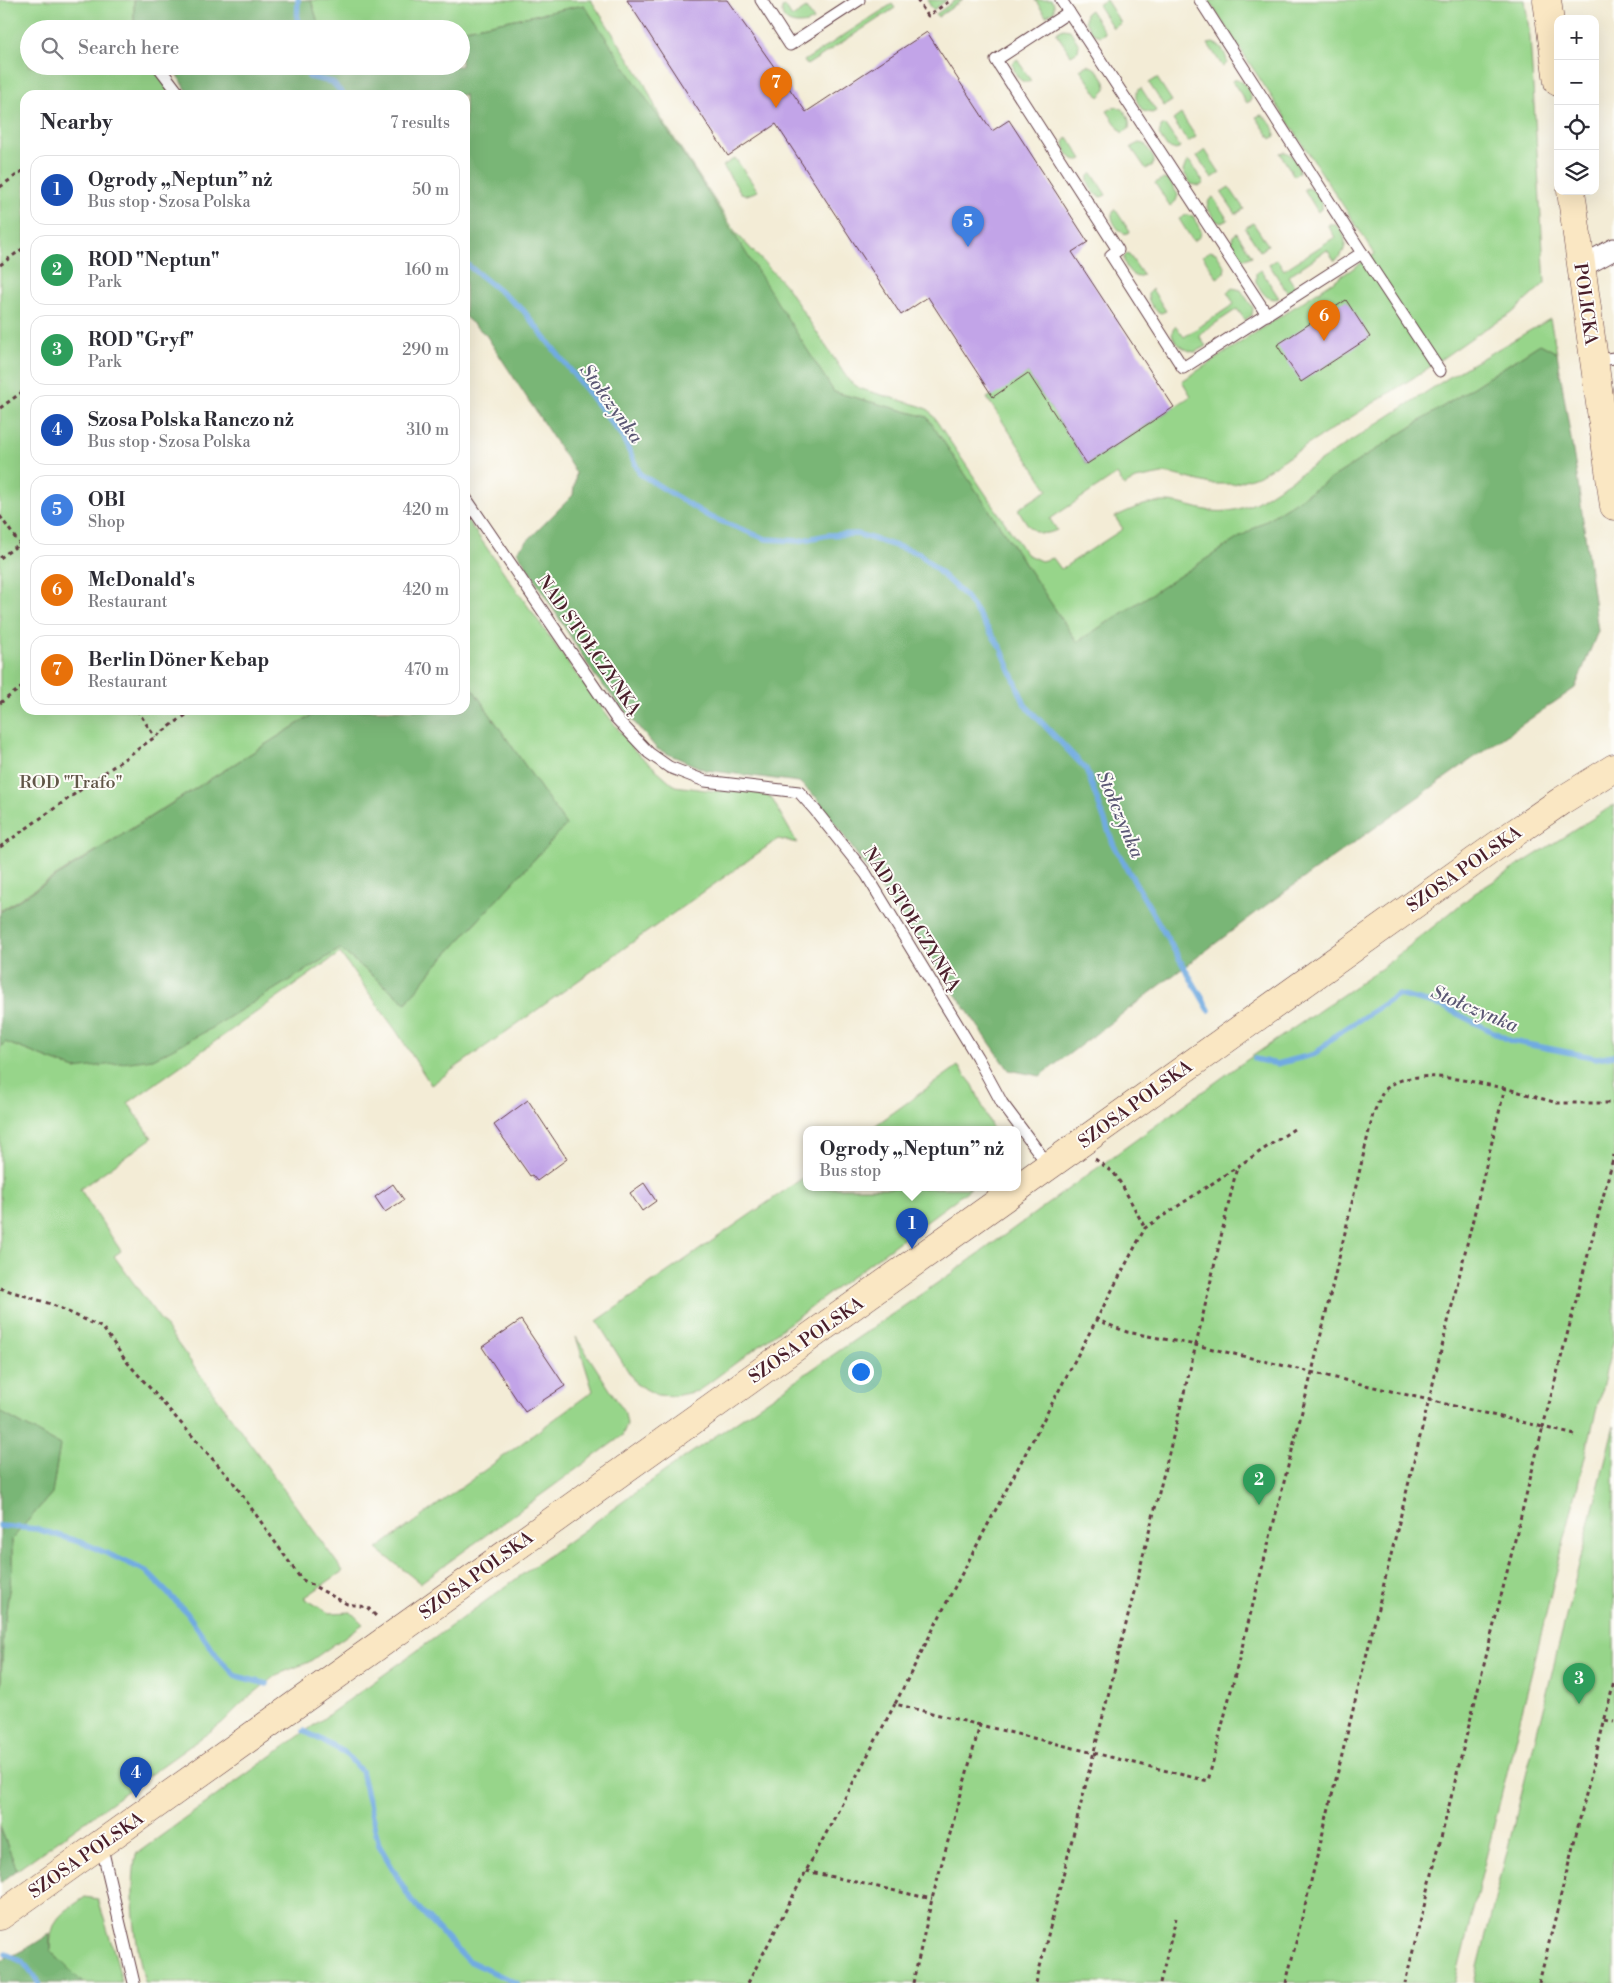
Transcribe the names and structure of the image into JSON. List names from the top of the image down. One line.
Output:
{"streets":{"street":["POLICKA","SZOSA POLSKA"],"lane":["NAD STOŁCZYNKĄ"]},"crossings":[["NAD STOŁCZYNKĄ","SZOSA POLSKA"]],"water":["Stołczynka"],"parks":["ROD \"Trafo\""],"page":{"map_buttons":["+","−"],"search":"Search here","pins":["7","5","6","1","2","3","4"],"heading":["Nearby","7 results"],"list":[{"mark":"1","name":"Ogrody „Neptun” nż","note":"Bus stop · Szosa Polska","value":"50 m"},{"mark":"2","name":"ROD \"Neptun\"","note":"Park","value":"160 m"},{"mark":"3","name":"ROD \"Gryf\"","note":"Park","value":"290 m"},{"mark":"4","name":"Szosa Polska Ranczo nż","note":"Bus stop · Szosa Polska","value":"310 m"},{"mark":"5","name":"OBI","note":"Shop","value":"420 m"},{"mark":"6","name":"McDonald's","note":"Restaurant","value":"420 m"},{"mark":"7","name":"Berlin Döner Kebap","note":"Restaurant","value":"470 m"}],"popup":["Ogrody „Neptun” nż","Bus stop"]}}
